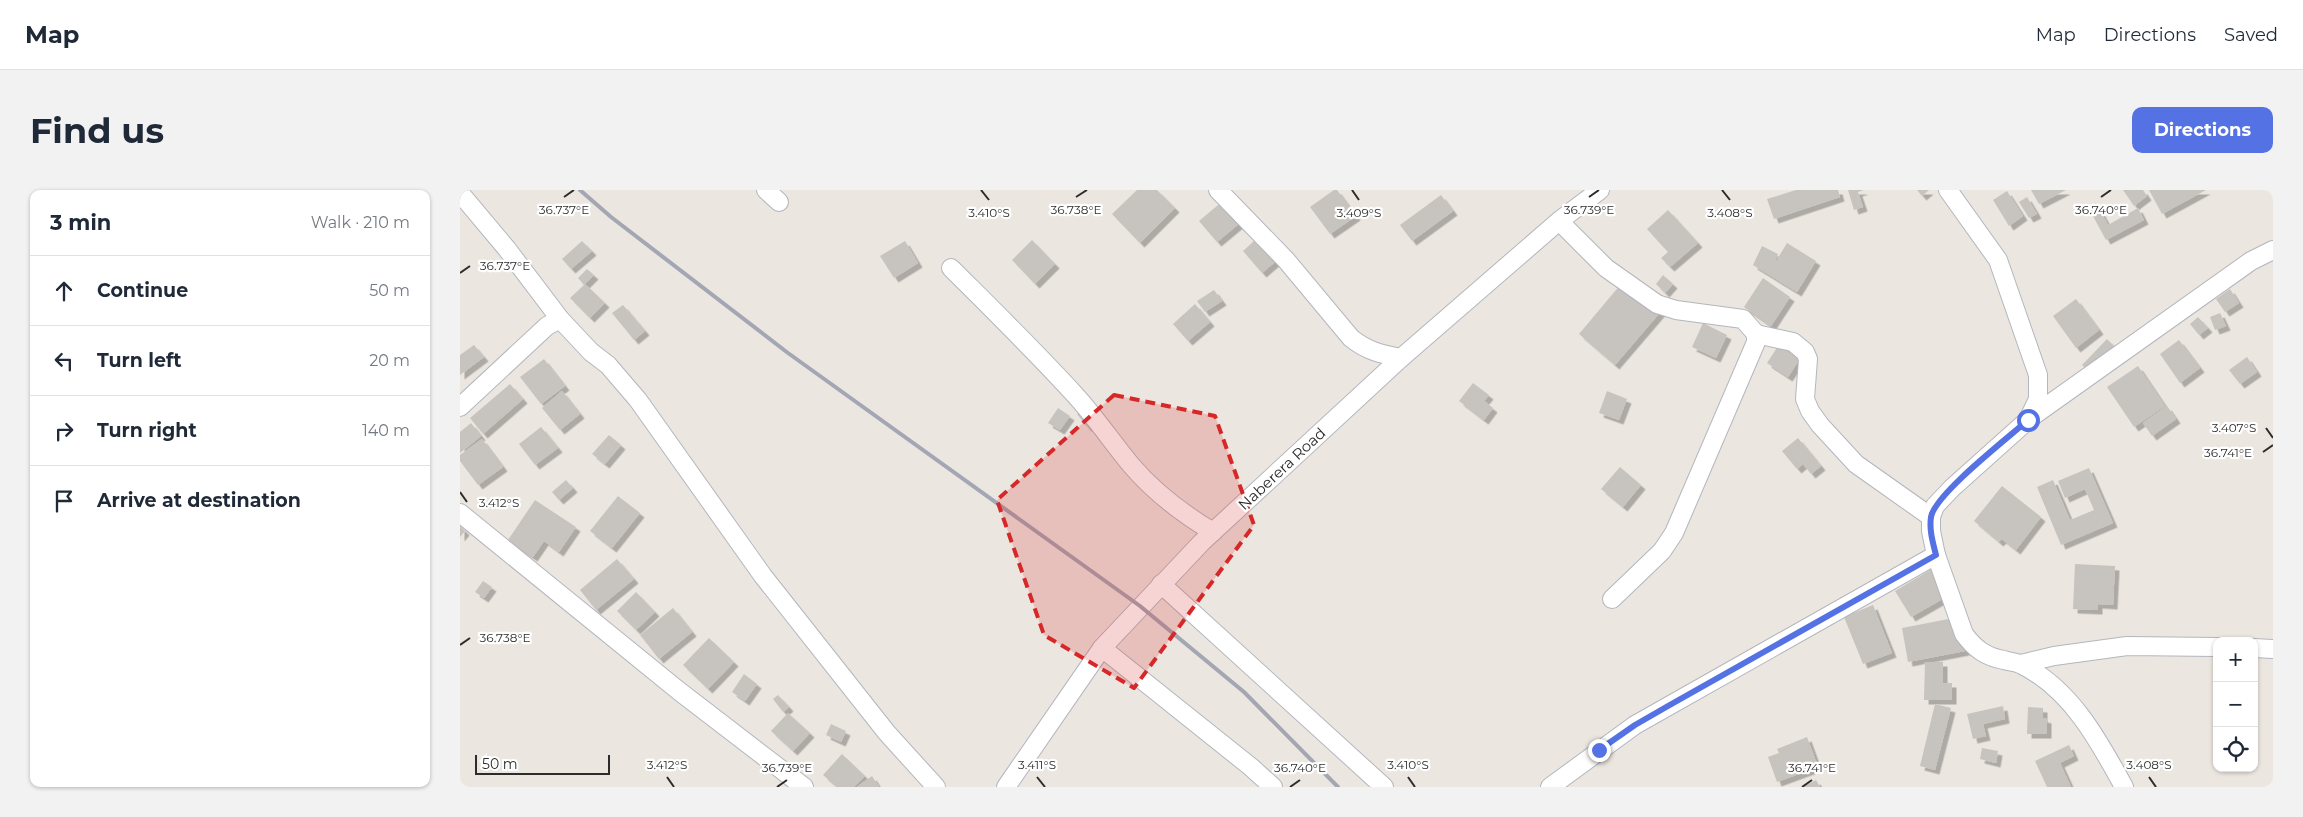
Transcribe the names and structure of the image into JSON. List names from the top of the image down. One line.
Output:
{"streets":{"street":["Naberera Road"]},"scale_bar":"50 m","page":{"header":"Map","nav":["Map","Directions","Saved"],"buttons":"Directions","title":"Find us","heading":["3 min","Walk · 210 m"],"list":[["Continue","50 m"],["Turn left","20 m"],["Turn right","140 m"],"Arrive at destination"],"map_buttons":["+","−"],"scale":"50 m"},"coordinates":["36.738°E","36.737°E","36.739°E","36.740°E","3.410°S","3.408°S","3.409°S","3.407°S","36.741°E","3.412°S","3.411°S"]}
